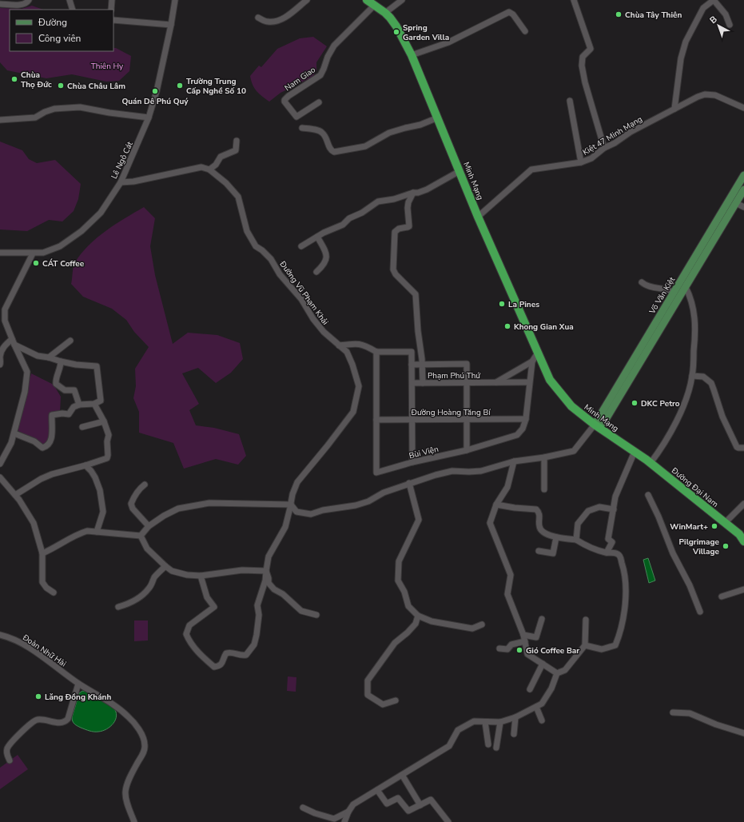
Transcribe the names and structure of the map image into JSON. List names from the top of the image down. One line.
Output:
{"streets":{"highway":["Minh Mạng","Đường Đại Nam"],"main road":["Võ Văn Kiệt"],"street":["Nam Giao","Kiệt 47 Minh Mạng","Lê Ngô Cát","Đường Vũ Phạm Khải","Phạm Phú Thứ","Đường Hoàng Tăng Bí","Bùi Viện","Đoàn Nhữ Hài"]},"crossings":[["Nam Giao","Minh Mạng"],["Kiệt 47 Minh Mạng","Minh Mạng"],["Minh Mạng","Võ Văn Kiệt"],["Minh Mạng","Phạm Phú Thứ"],["Minh Mạng","Đường Đại Nam"],["Phạm Phú Thứ","Bùi Viện"],["Đường Hoàng Tăng Bí","Bùi Viện"]],"parks":["Thiên Hy"],"places":["Chùa Tây Thiên","Spring Garden Villa","Chùa Thọ Đức","Chùa Châu Lâm","Trường Trung Cấp Nghề Số 10","Quán Dê Phú Quý","CÁT Coffee","La Pines","Khong Gian Xua","DKC Petro","WinMart+","Pilgrimage Village","Gió Coffee Bar","Lăng Đồng Khánh"],"legend":["Đường","Công viên"],"north":"top left"}
